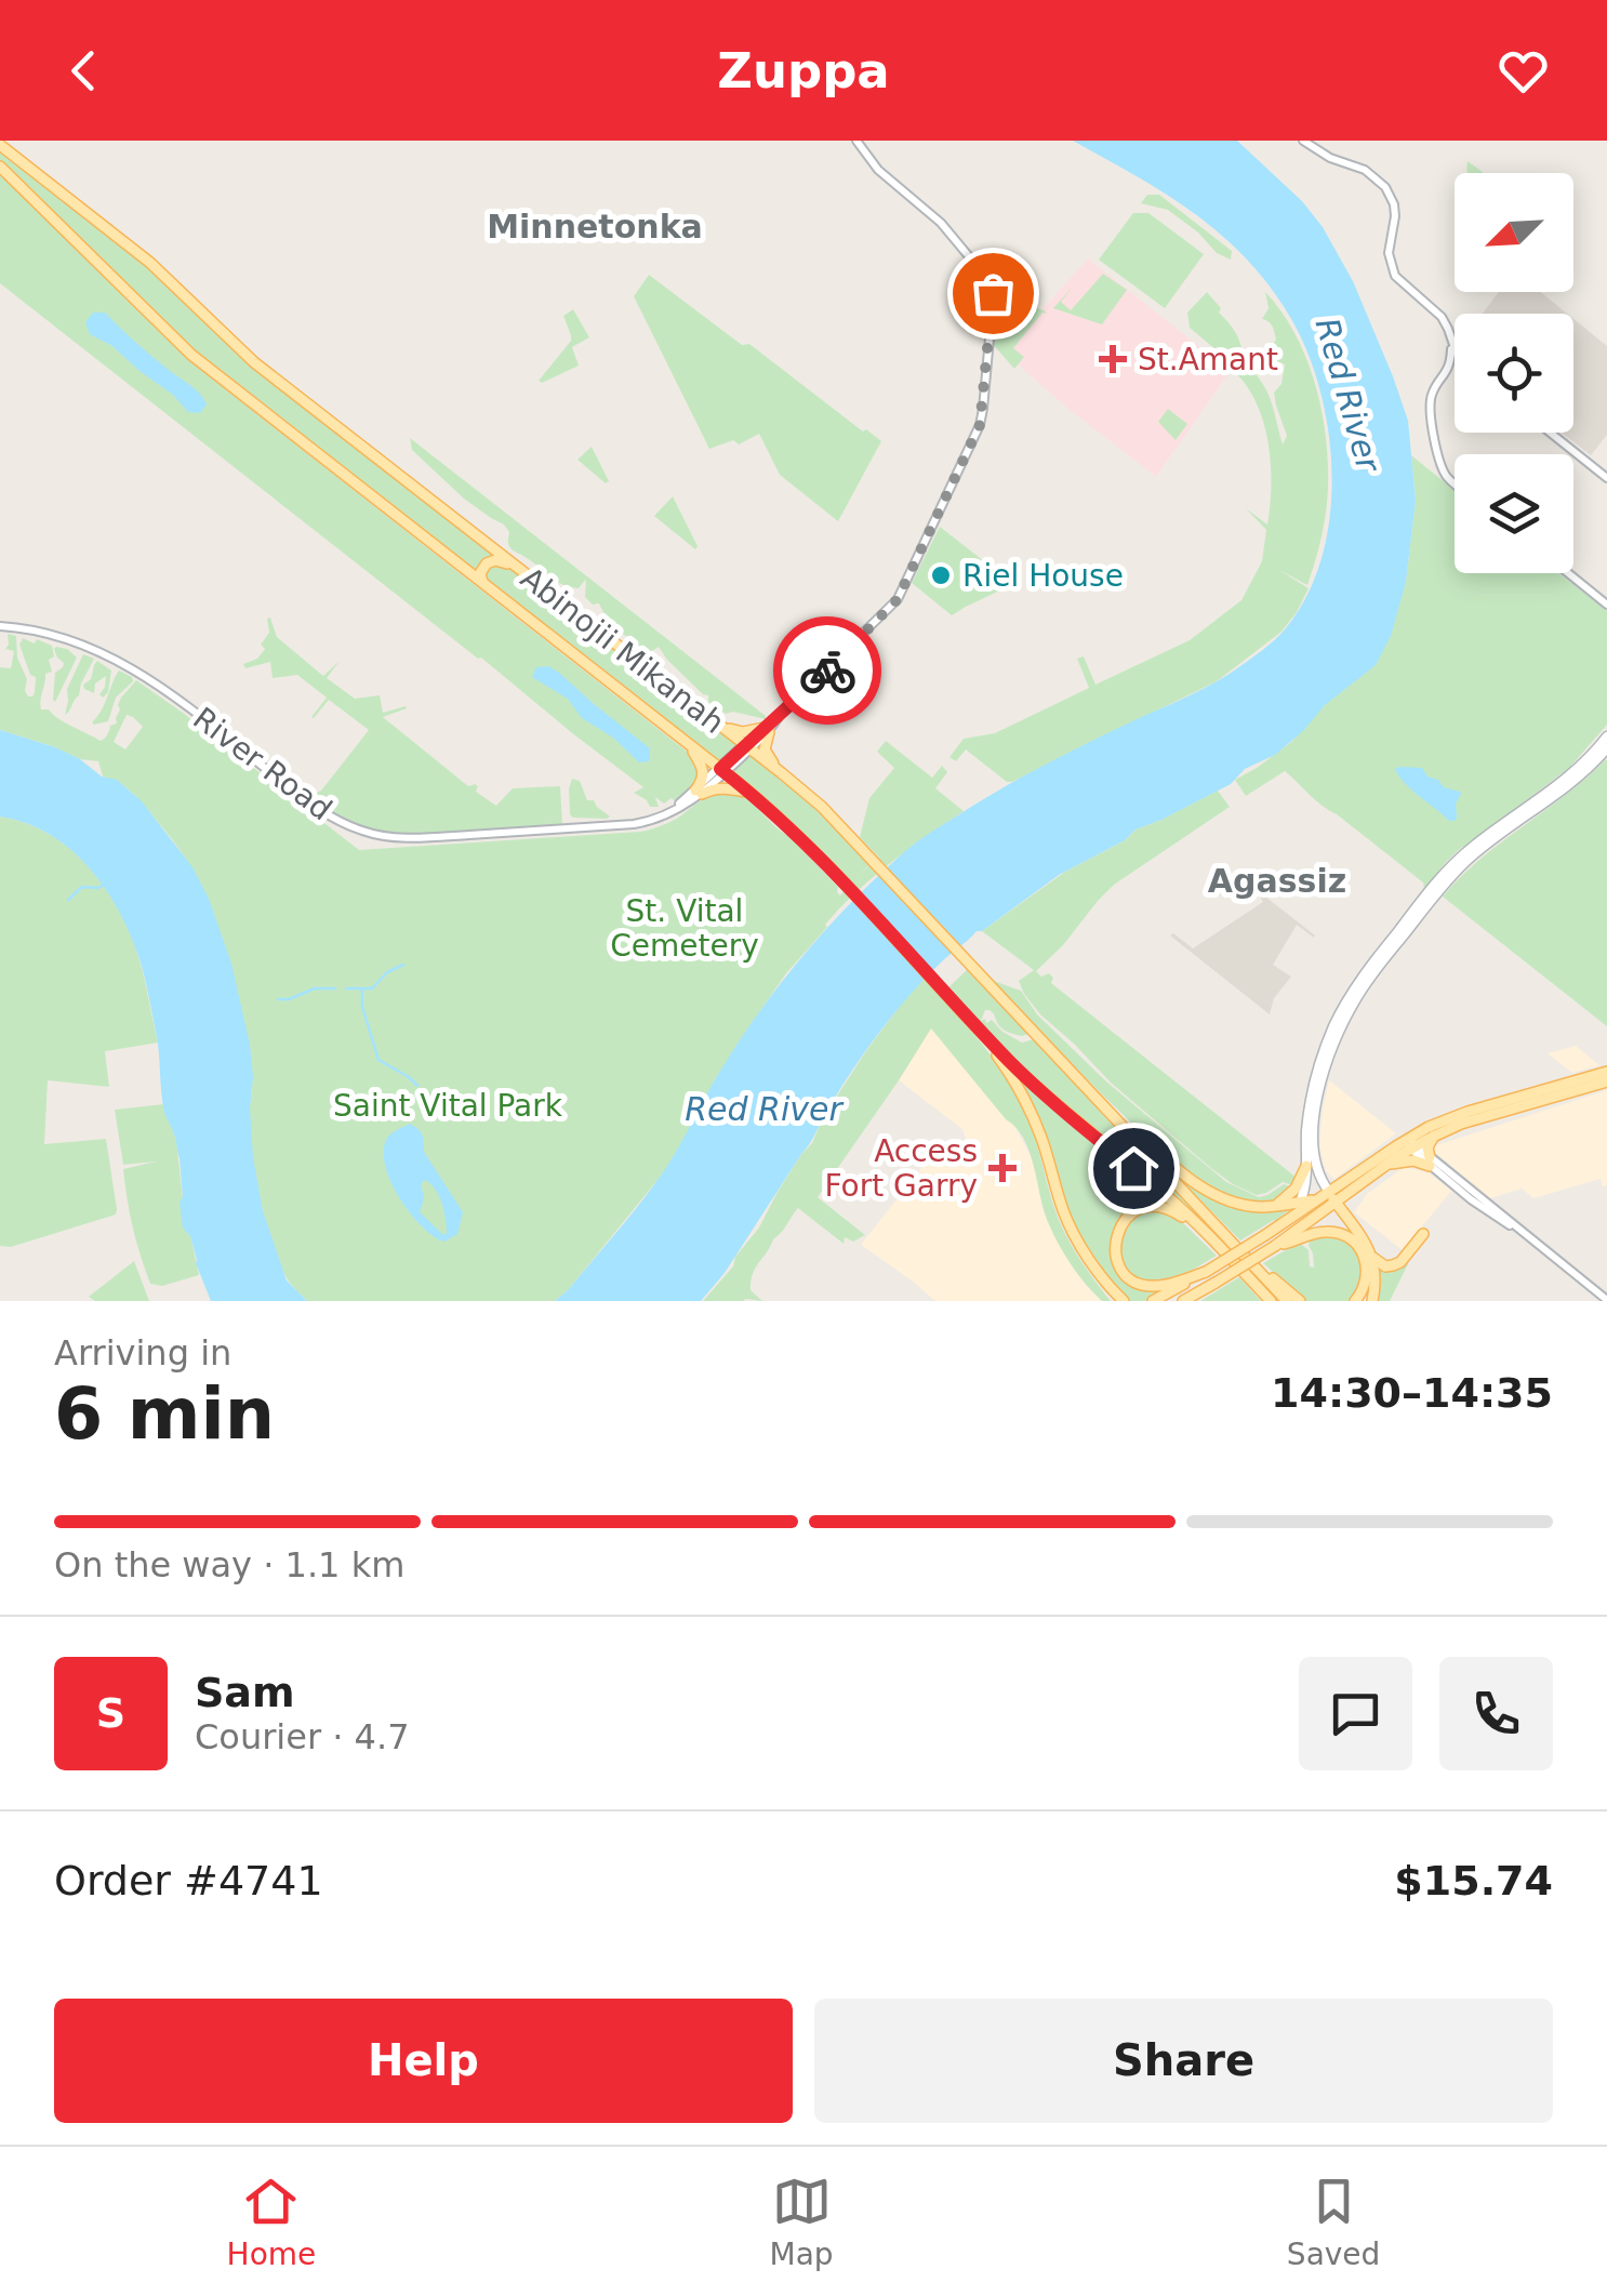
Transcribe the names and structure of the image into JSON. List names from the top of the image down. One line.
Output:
{"streets":{"main road":["Abinojii Mikanah"],"street":["River Road"]},"crossings":[["Abinojii Mikanah","River Road"]],"districts":["Minnetonka","Agassiz"],"water":["Red River"],"parks":["St. Vital Cemetery","Saint Vital Park"],"places":{"health":["St.Amant","Access Fort Garry"],"other":["Riel House"]},"north":"bottom left","page":{"header":"Zuppa","heading":["6 min","Arriving in","14:30–14:35"],"panel":["Sam","Courier · 4.7","Order #4741","$15.74"],"bar":"On the way · 1.1 km","round":"S","buttons":["Help","Share"],"tabs":["Home","Map","Saved"]}}
